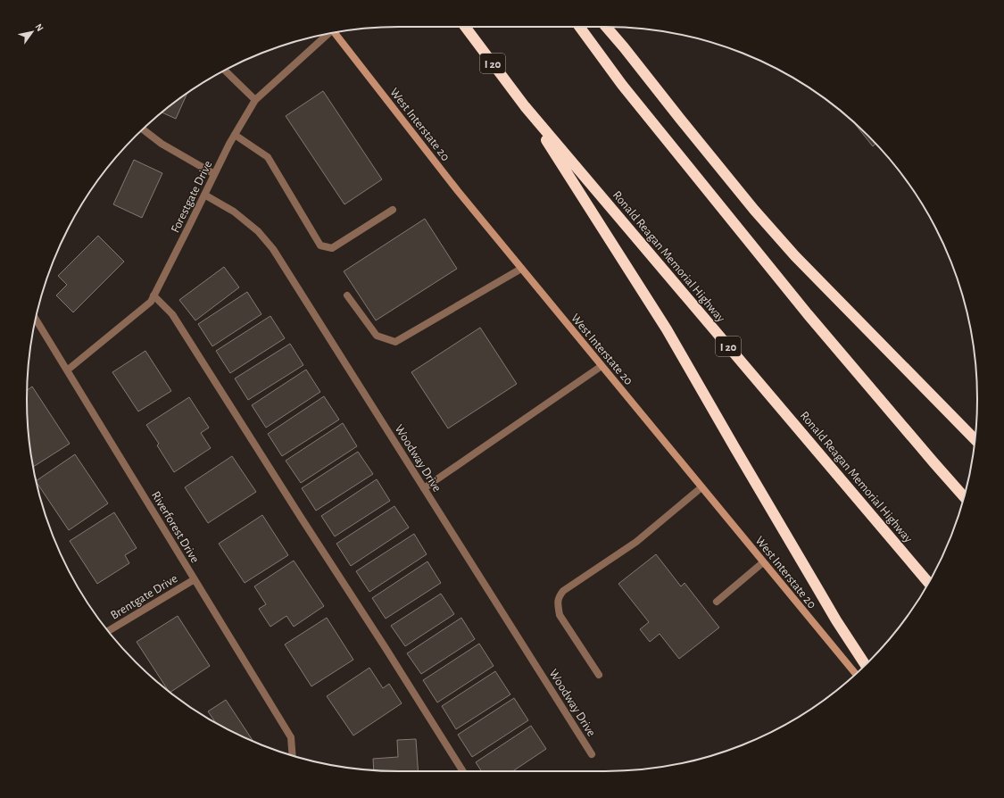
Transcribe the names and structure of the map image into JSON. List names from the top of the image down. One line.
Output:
{"streets":{"highway":["I 20","Ronald Reagan Memorial Highway"],"main road":["West Interstate 20"],"street":["Forestgate Drive","Woodway Drive","Riverforest Drive","Brentgate Drive"]},"crossings":[["Forestgate Drive","Woodway Drive"],["Forestgate Drive","Riverforest Drive"],["Riverforest Drive","Brentgate Drive"]],"north":"top right"}
